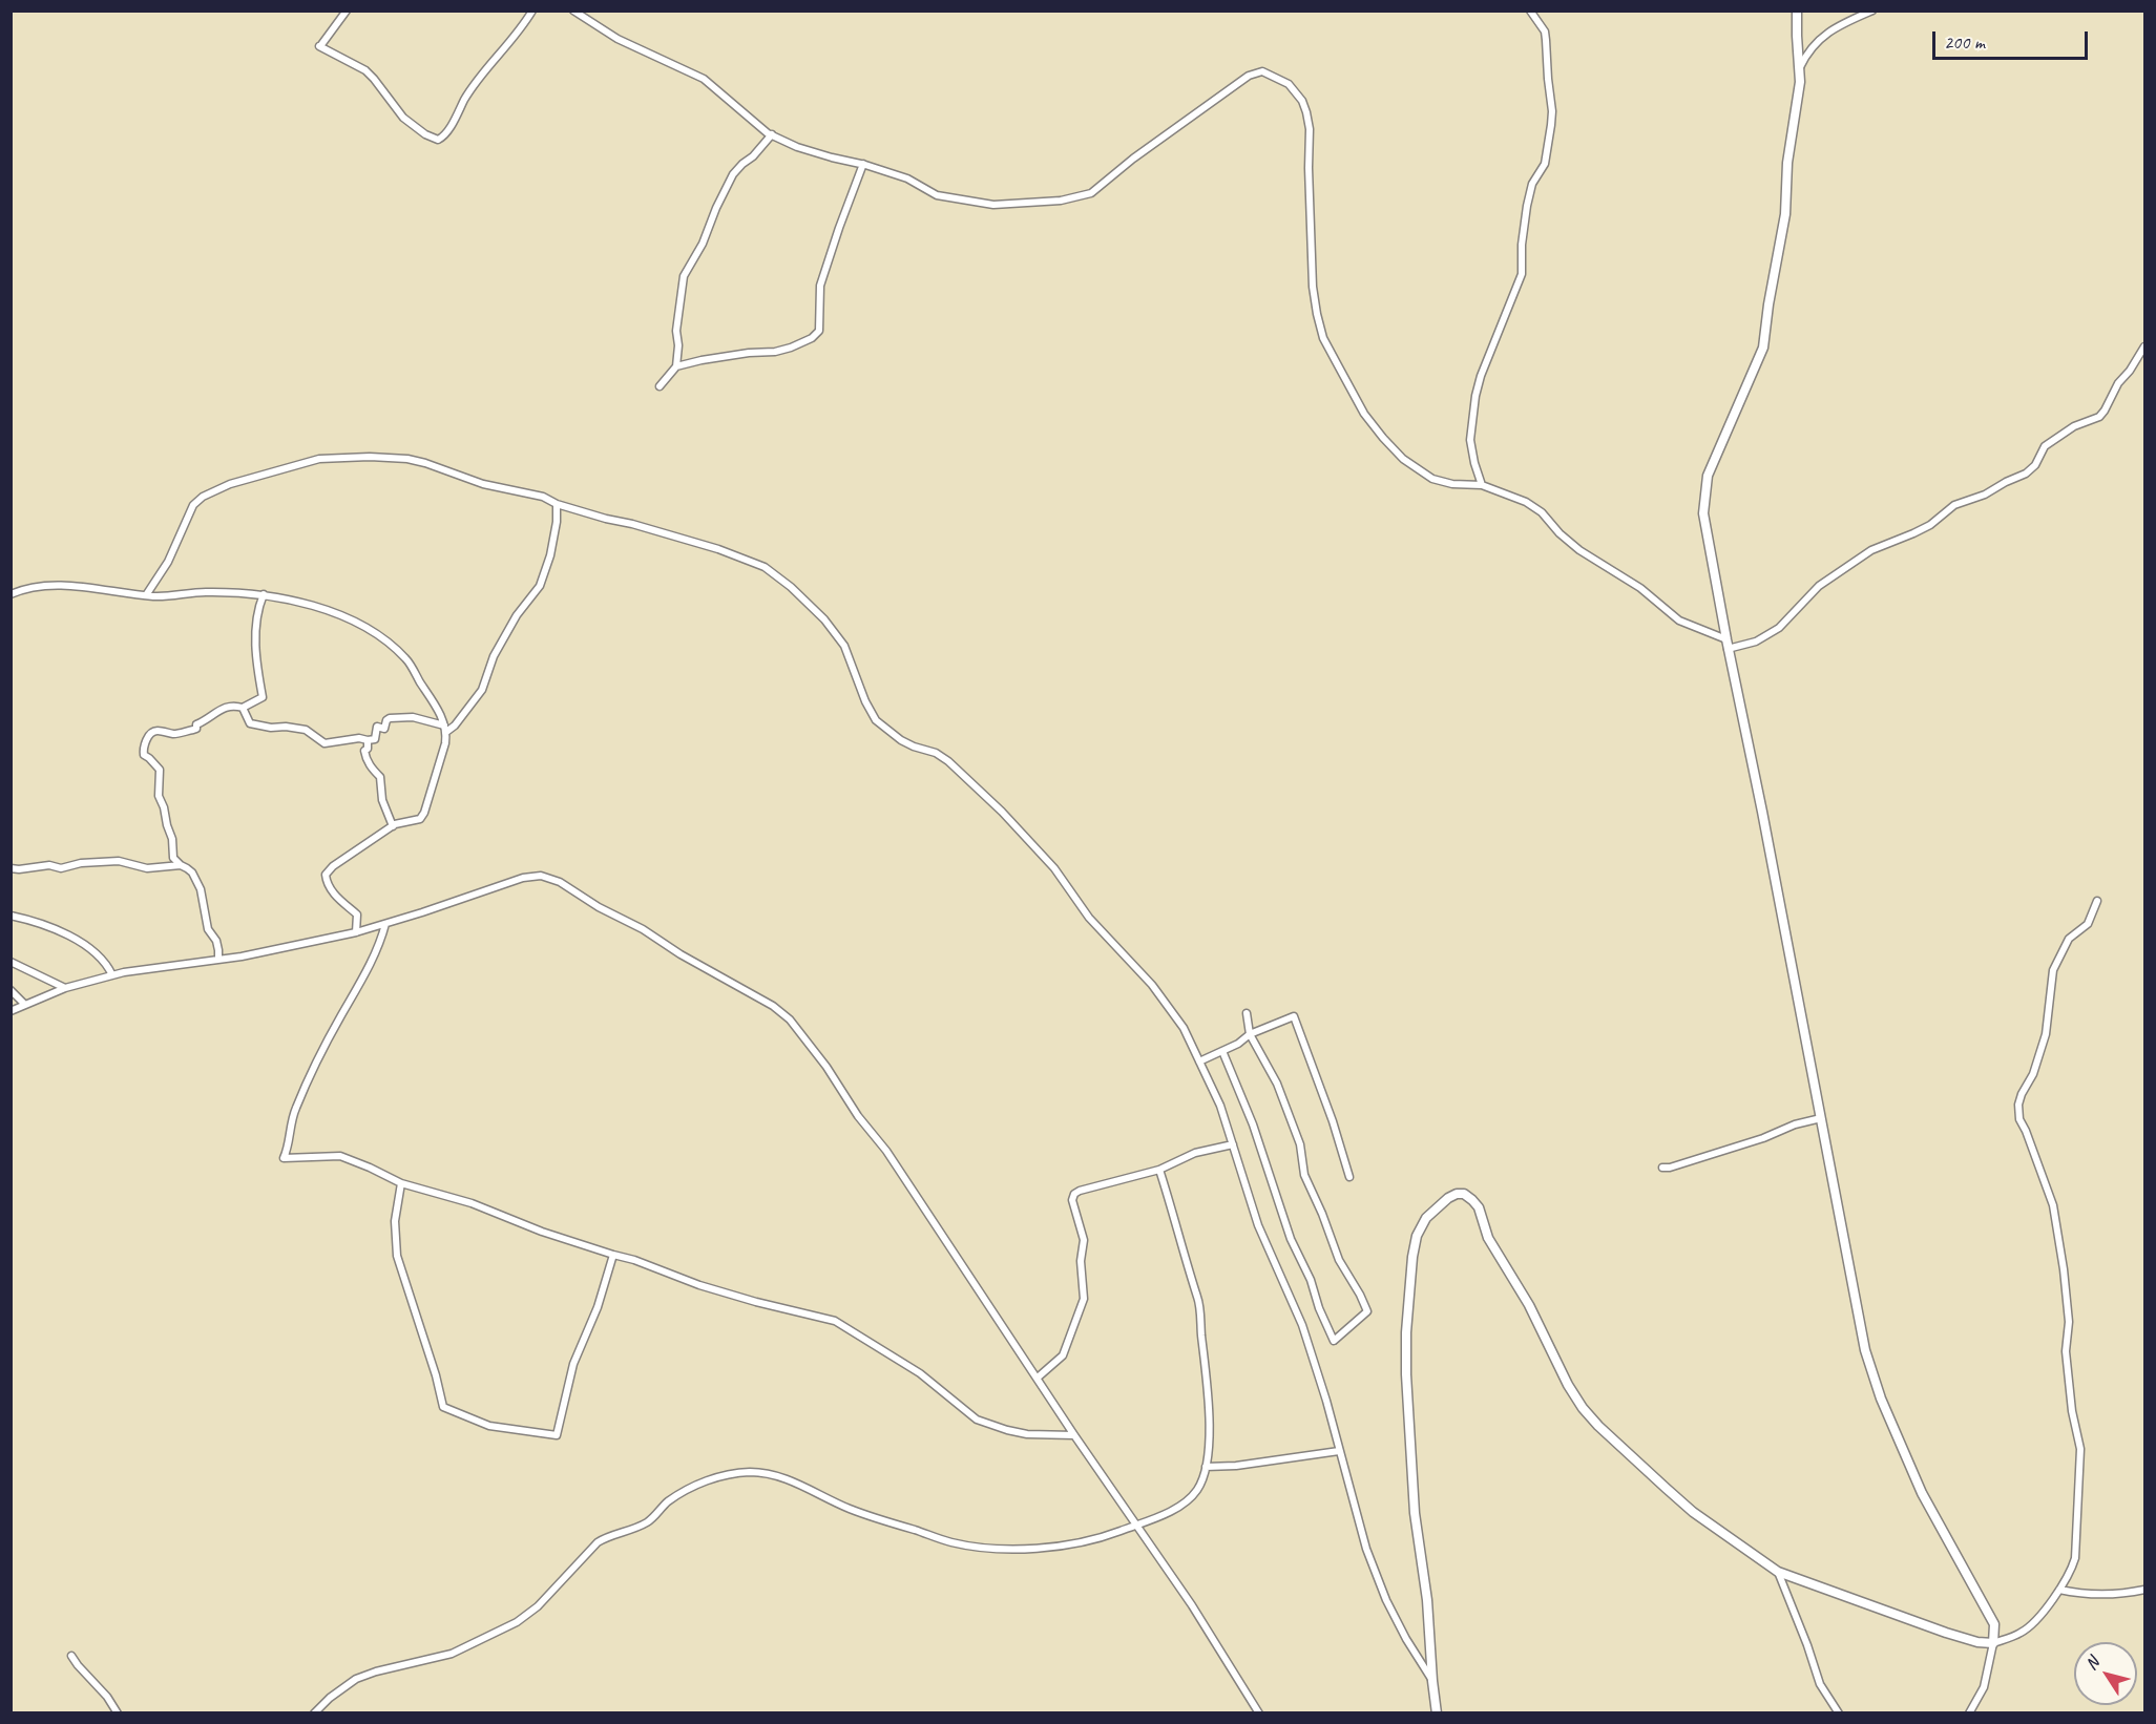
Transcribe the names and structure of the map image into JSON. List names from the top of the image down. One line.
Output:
{"scale_bar":"200 m","north":"top left"}
